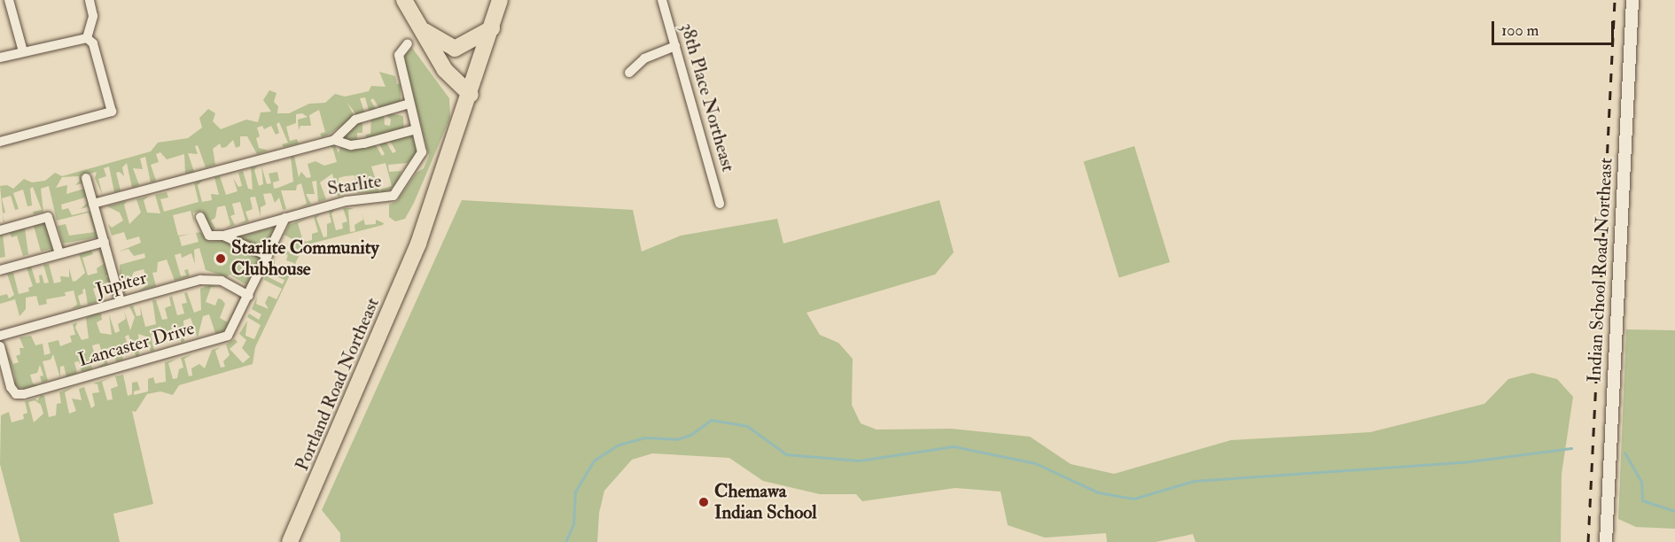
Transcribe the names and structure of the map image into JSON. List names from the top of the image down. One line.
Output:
{"streets":{"main road":["Portland Road Northeast"],"street":["38th Place Northeast","Starlite","Indian School Road Northeast","Jupiter","Lancaster Drive"]},"crossings":[["Starlite","Lancaster Drive"],["Jupiter","Lancaster Drive"]],"places":["Starlite Community Clubhouse","Chemawa Indian School"],"scale_bar":"100 m"}
